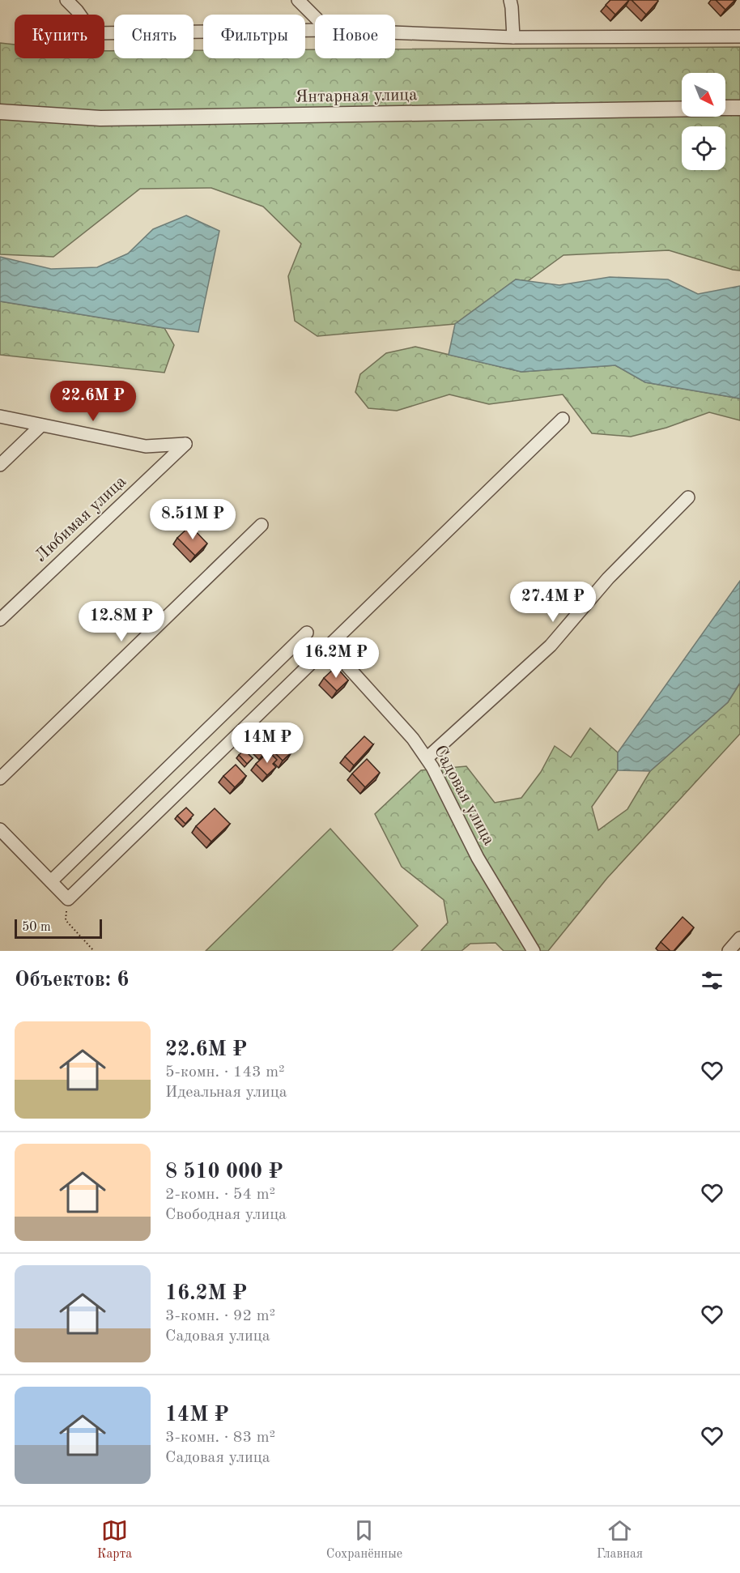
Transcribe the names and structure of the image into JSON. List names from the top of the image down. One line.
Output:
{"streets":{"street":["Янтарная улица","Любимая улица","Садовая улица"]},"scale_bar":"50 m","north":"bottom right","page":{"chip":["Купить","Снять","Фильтры","Новое"],"price":["22.6M ₽","8.51M ₽","27.4M ₽","12.8M ₽","16.2M ₽","14M ₽"],"scale":"50 m","heading":"Объектов: 6","list":[{"name":"22.6M ₽","note":"5-комн. · 143 m² · Идеальная улица"},{"name":"8 510 000 ₽","note":"2-комн. · 54 m² · Свободная улица"},{"name":"16.2M ₽","note":"3-комн. · 92 m² · Садовая улица"},{"name":"14M ₽","note":"3-комн. · 83 m² · Садовая улица"}],"tabs":["Карта","Сохранённые","Главная"]}}
